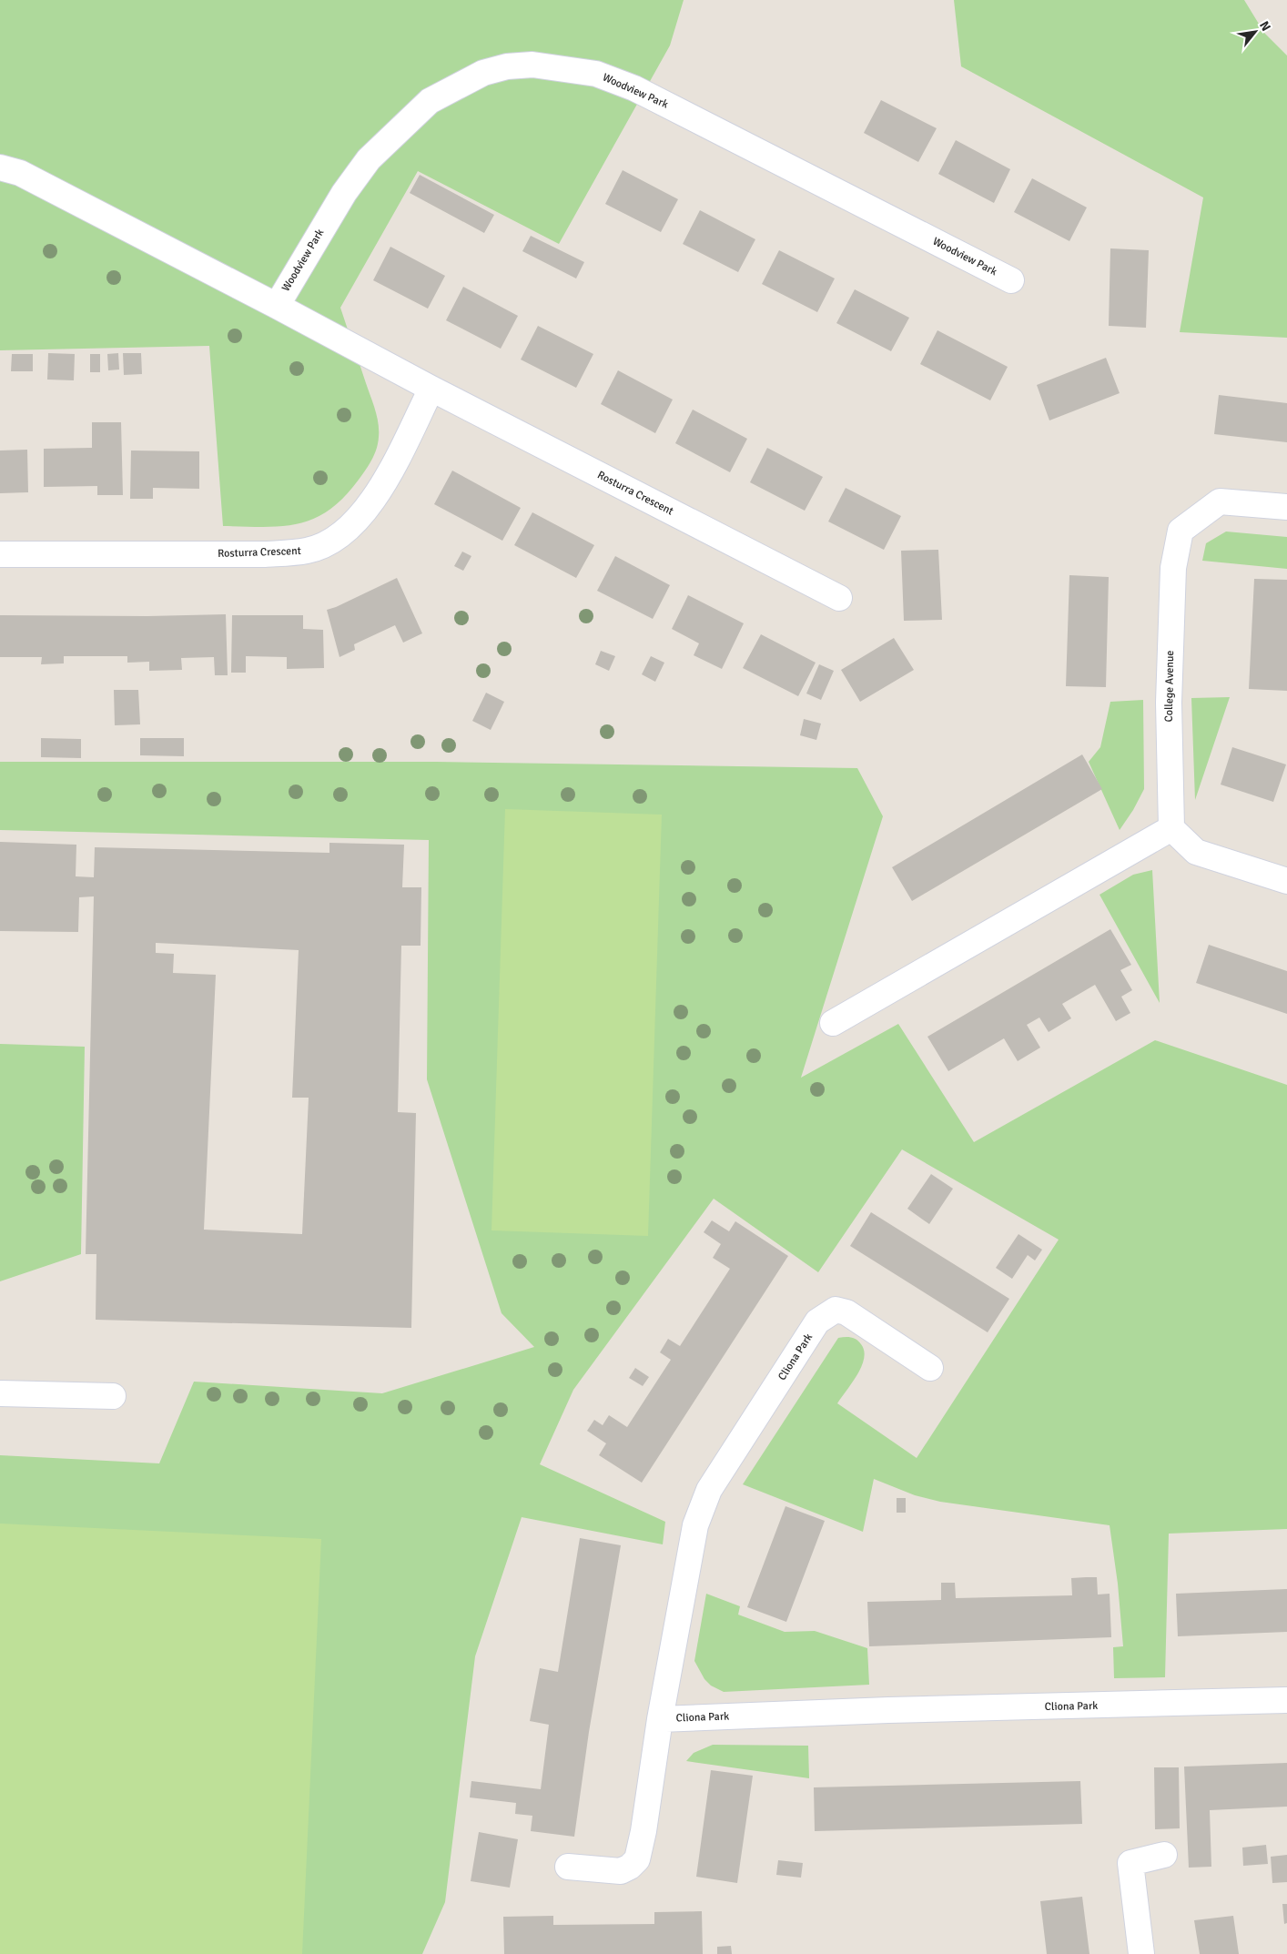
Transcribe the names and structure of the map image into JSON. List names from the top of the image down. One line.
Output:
{"streets":{"street":["Woodview Park","Rosturra Crescent","College Avenue","Cliona Park"]},"crossings":[["Woodview Park","Rosturra Crescent"]],"north":"top right"}
